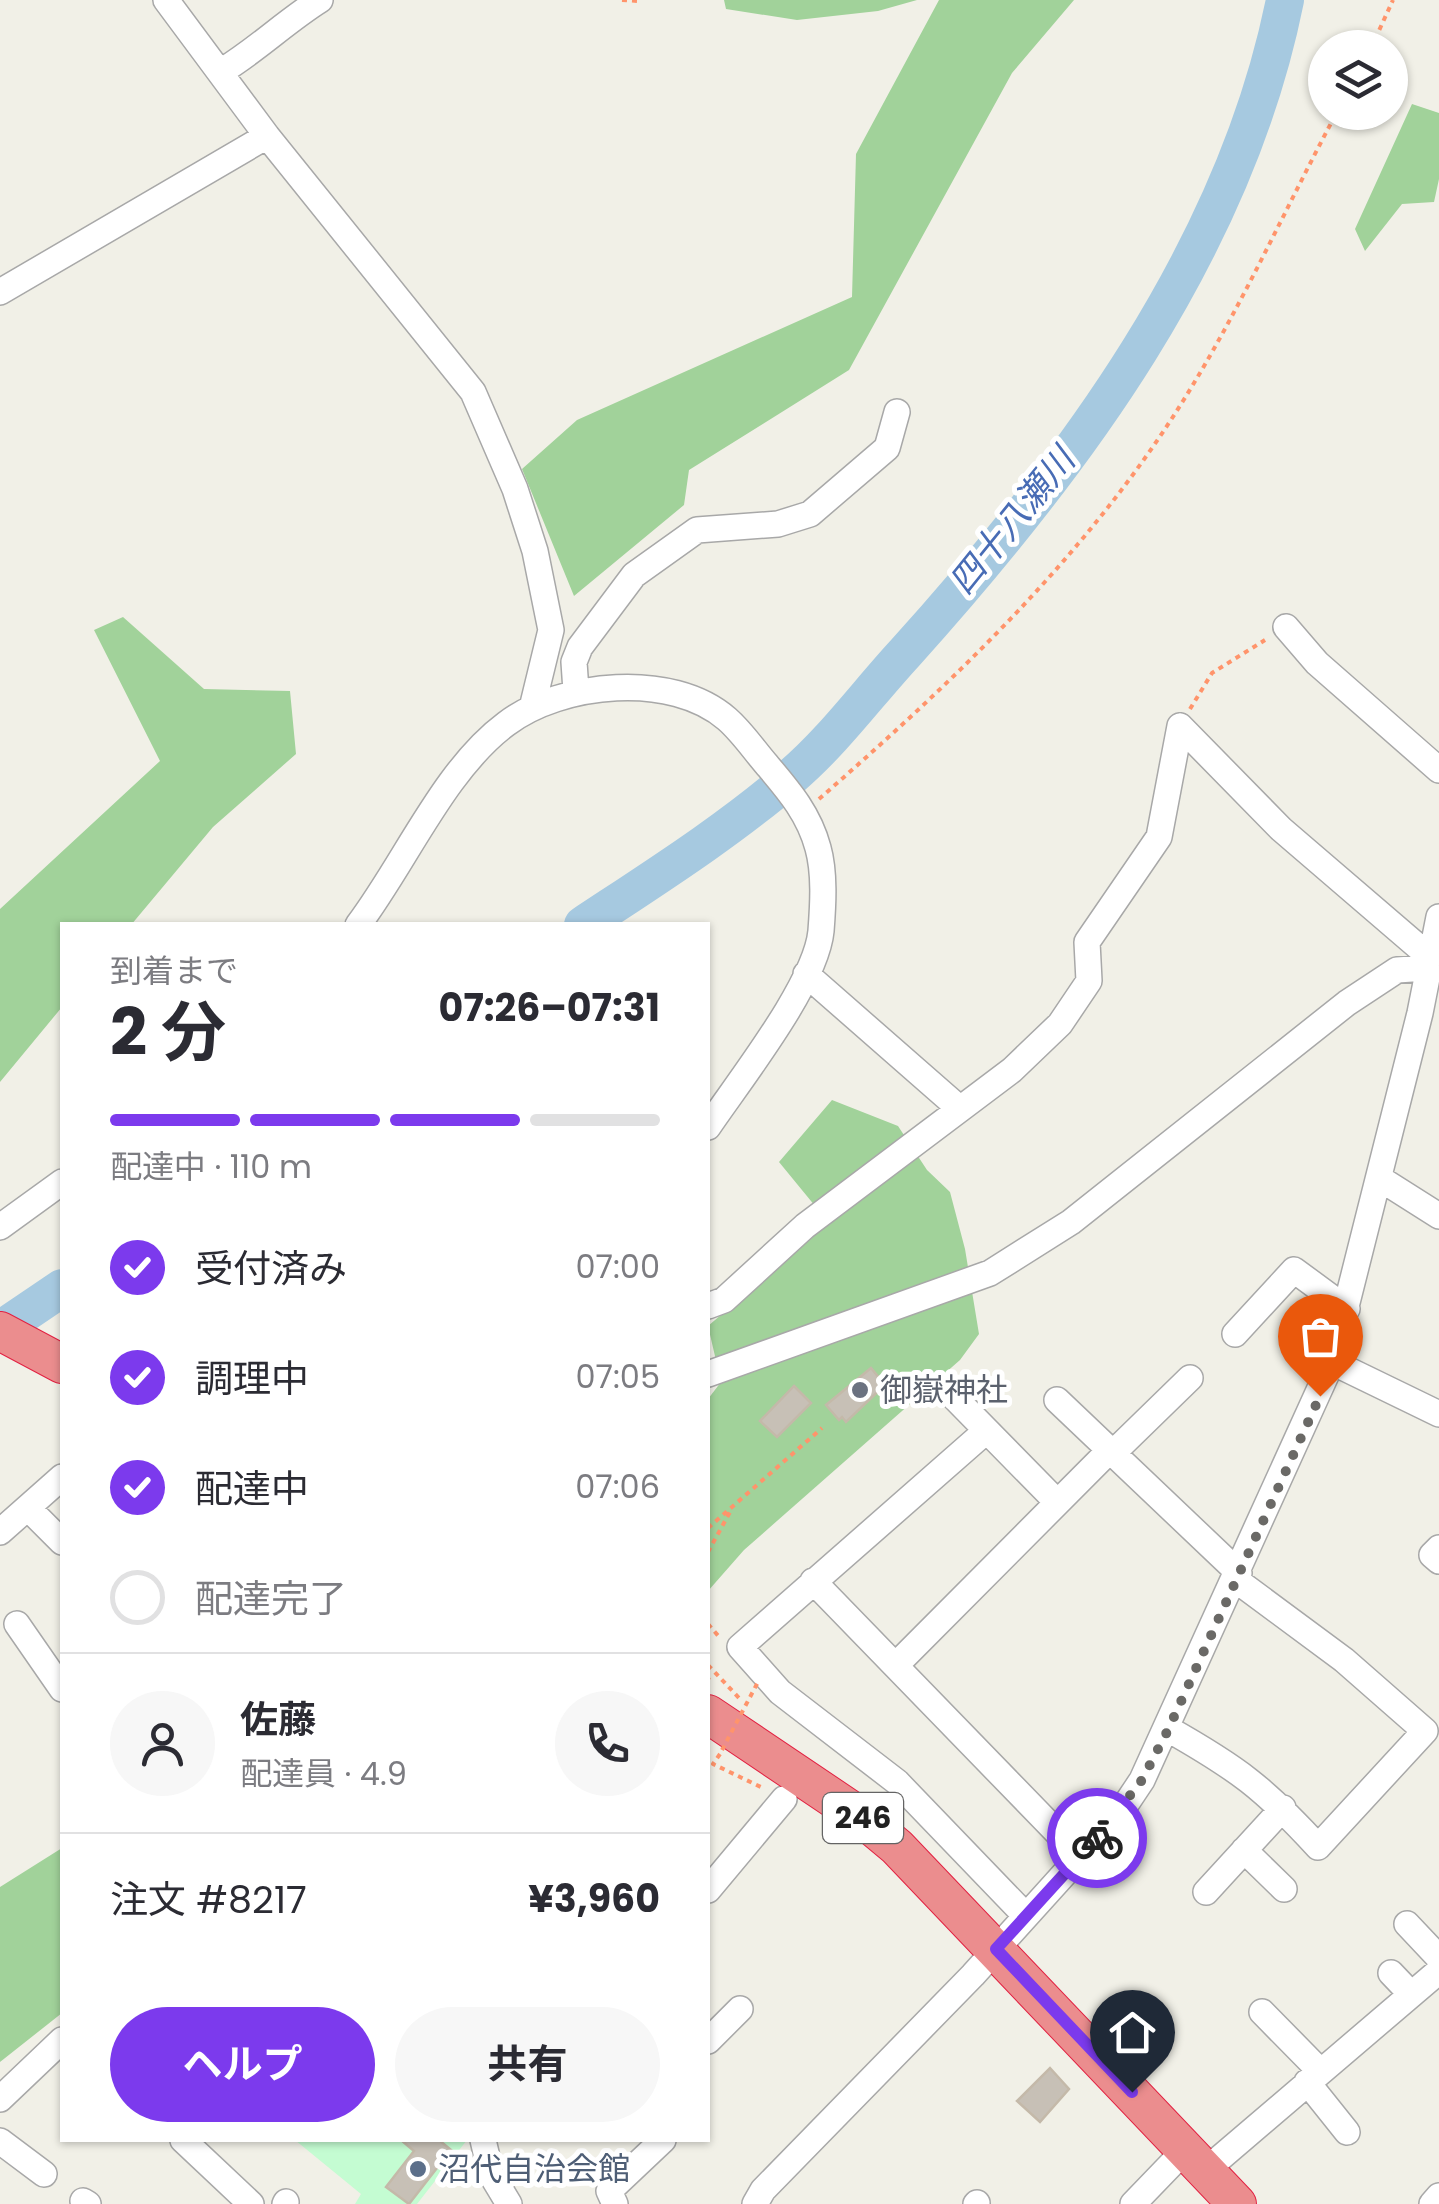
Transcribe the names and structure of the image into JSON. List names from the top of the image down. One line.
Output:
{"streets":{"highway":["246"]},"water":["四十八瀬川"],"places":["御嶽神社","沼代自治会館"],"page":{"heading":["2 分","到着まで","07:26–07:31"],"panel":["佐藤","配達員 · 4.9","注文 #8217","¥3,960"],"bar":"配達中 · 110 m","list":[["受付済み","07:00"],["調理中","07:05"],["配達中","07:06"],"配達完了"],"buttons":["ヘルプ","共有"]}}
